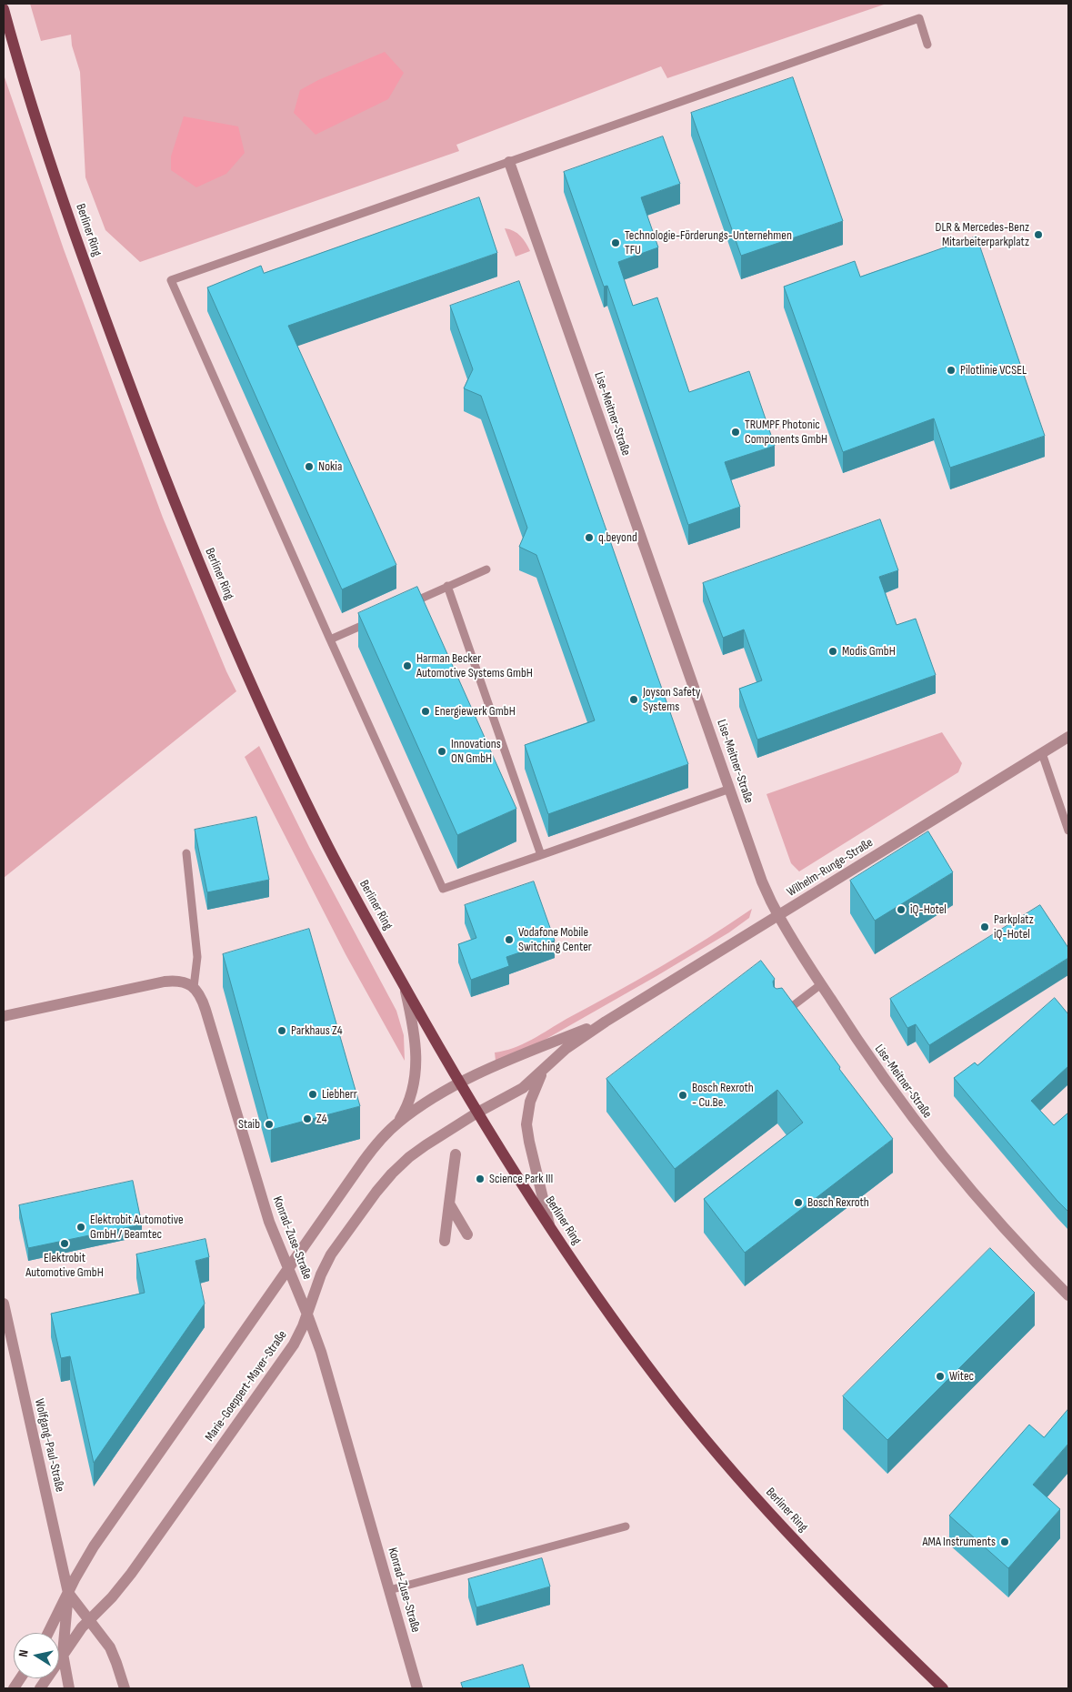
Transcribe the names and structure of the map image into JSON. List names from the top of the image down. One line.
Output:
{"streets":{"main road":["Berliner Ring"],"street":["Lise-Meitner-Straße","Wilhelm-Runge-Straße","Konrad-Zuse-Straße","Marie-Goeppert-Mayer-Straße","Wolfgang-Paul-Straße"]},"crossings":[["Berliner Ring","Wilhelm-Runge-Straße"],["Berliner Ring","Marie-Goeppert-Mayer-Straße"],["Lise-Meitner-Straße","Wilhelm-Runge-Straße"],["Wilhelm-Runge-Straße","Marie-Goeppert-Mayer-Straße"],["Konrad-Zuse-Straße","Marie-Goeppert-Mayer-Straße"],["Marie-Goeppert-Mayer-Straße","Wolfgang-Paul-Straße"]],"places":["DLR & Mercedes-Benz Mitarbeiterparkplatz","Technologie-Förderungs-Unternehmen TFU","Pilotlinie VCSEL","TRUMPF Photonic Components GmbH","Nokia","q.beyond","Modis GmbH","Harman Becker Automotive Systems GmbH","Joyson Safety Systems","Energiewerk GmbH","Innovations ON GmbH","iQ-Hotel","Parkplatz iQ-Hotel","Vodafone Mobile Switching Center","Parkhaus Z4","Liebherr","Bosch Rexroth - Cu.Be.","Z4","Staib","Science Park III","Bosch Rexroth","Elektrobit Automotive GmbH / Beamtec","Elektrobit Automotive GmbH","Witec","AMA Instruments"],"north":"left"}
